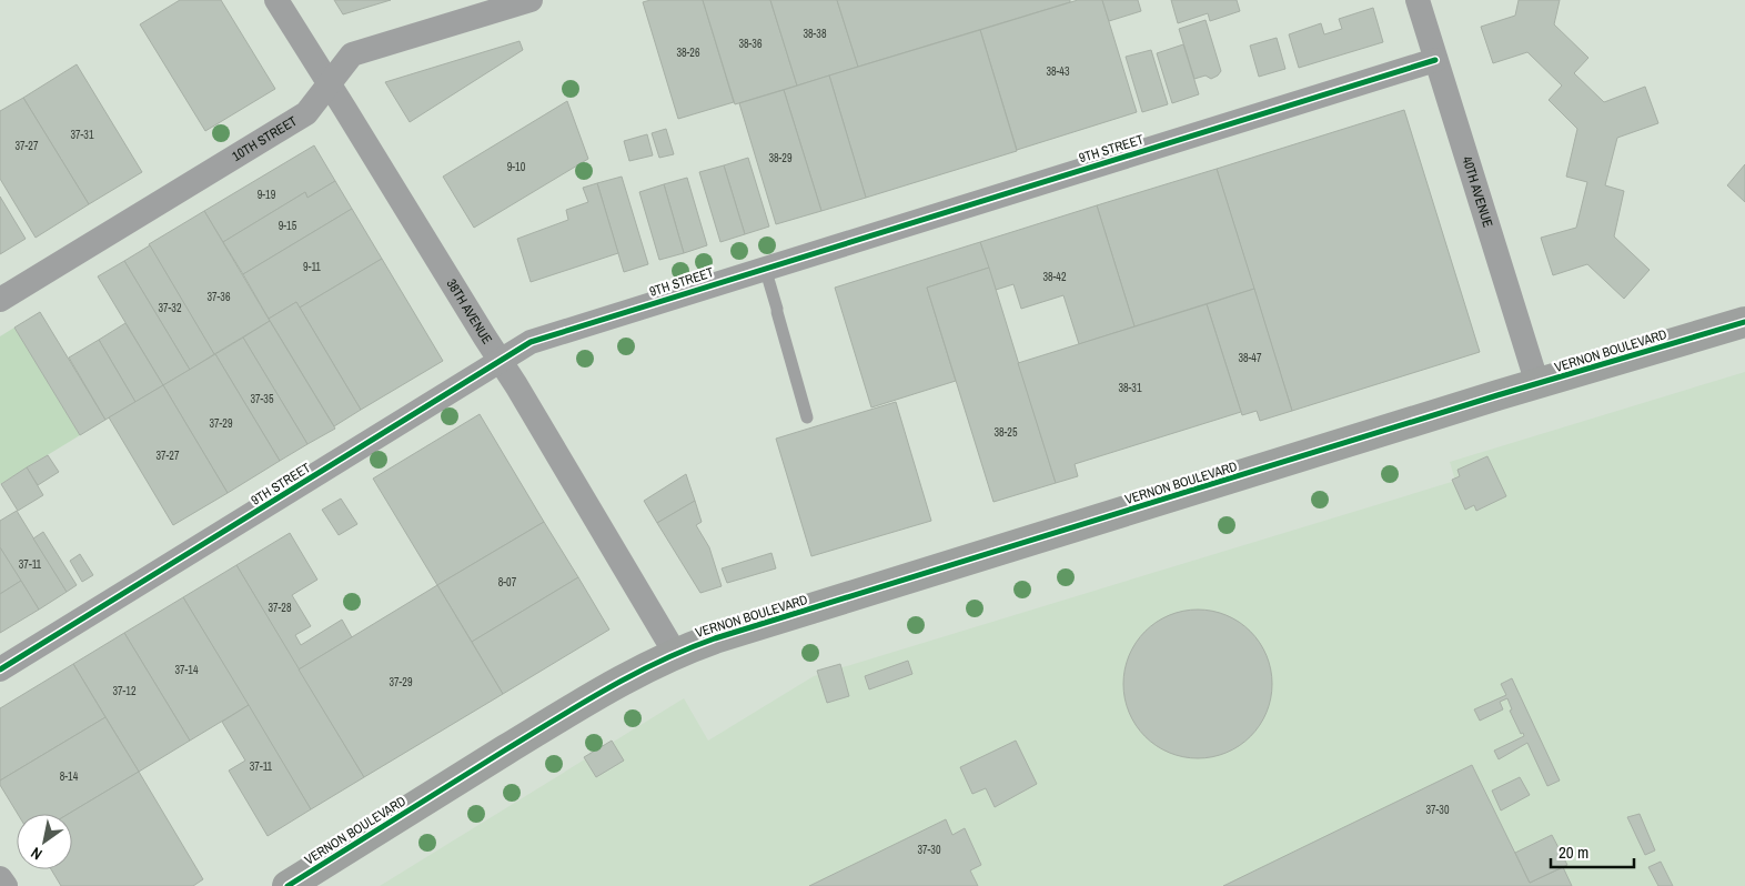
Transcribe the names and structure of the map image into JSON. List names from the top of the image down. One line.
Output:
{"streets":{"main road":["VERNON BOULEVARD"],"street":["10TH STREET","9TH STREET","40TH AVENUE","38TH AVENUE"]},"crossings":[["10TH STREET","38TH AVENUE"],["9TH STREET","40TH AVENUE"],["9TH STREET","38TH AVENUE"],["40TH AVENUE","VERNON BOULEVARD"],["38TH AVENUE","VERNON BOULEVARD"]],"house_numbers":["38-38","38-36","38-26","38-43","37-31","37-27","38-29","9-10","9-19","9-15","9-11","38-42","37-36","37-32","38-47","38-31","37-35","37-29","38-25","37-27","37-11","8-07","37-28","37-14","37-29","37-12","37-11","8-14","37-30","37-30"],"scale_bar":"20 m","north":"bottom left"}
